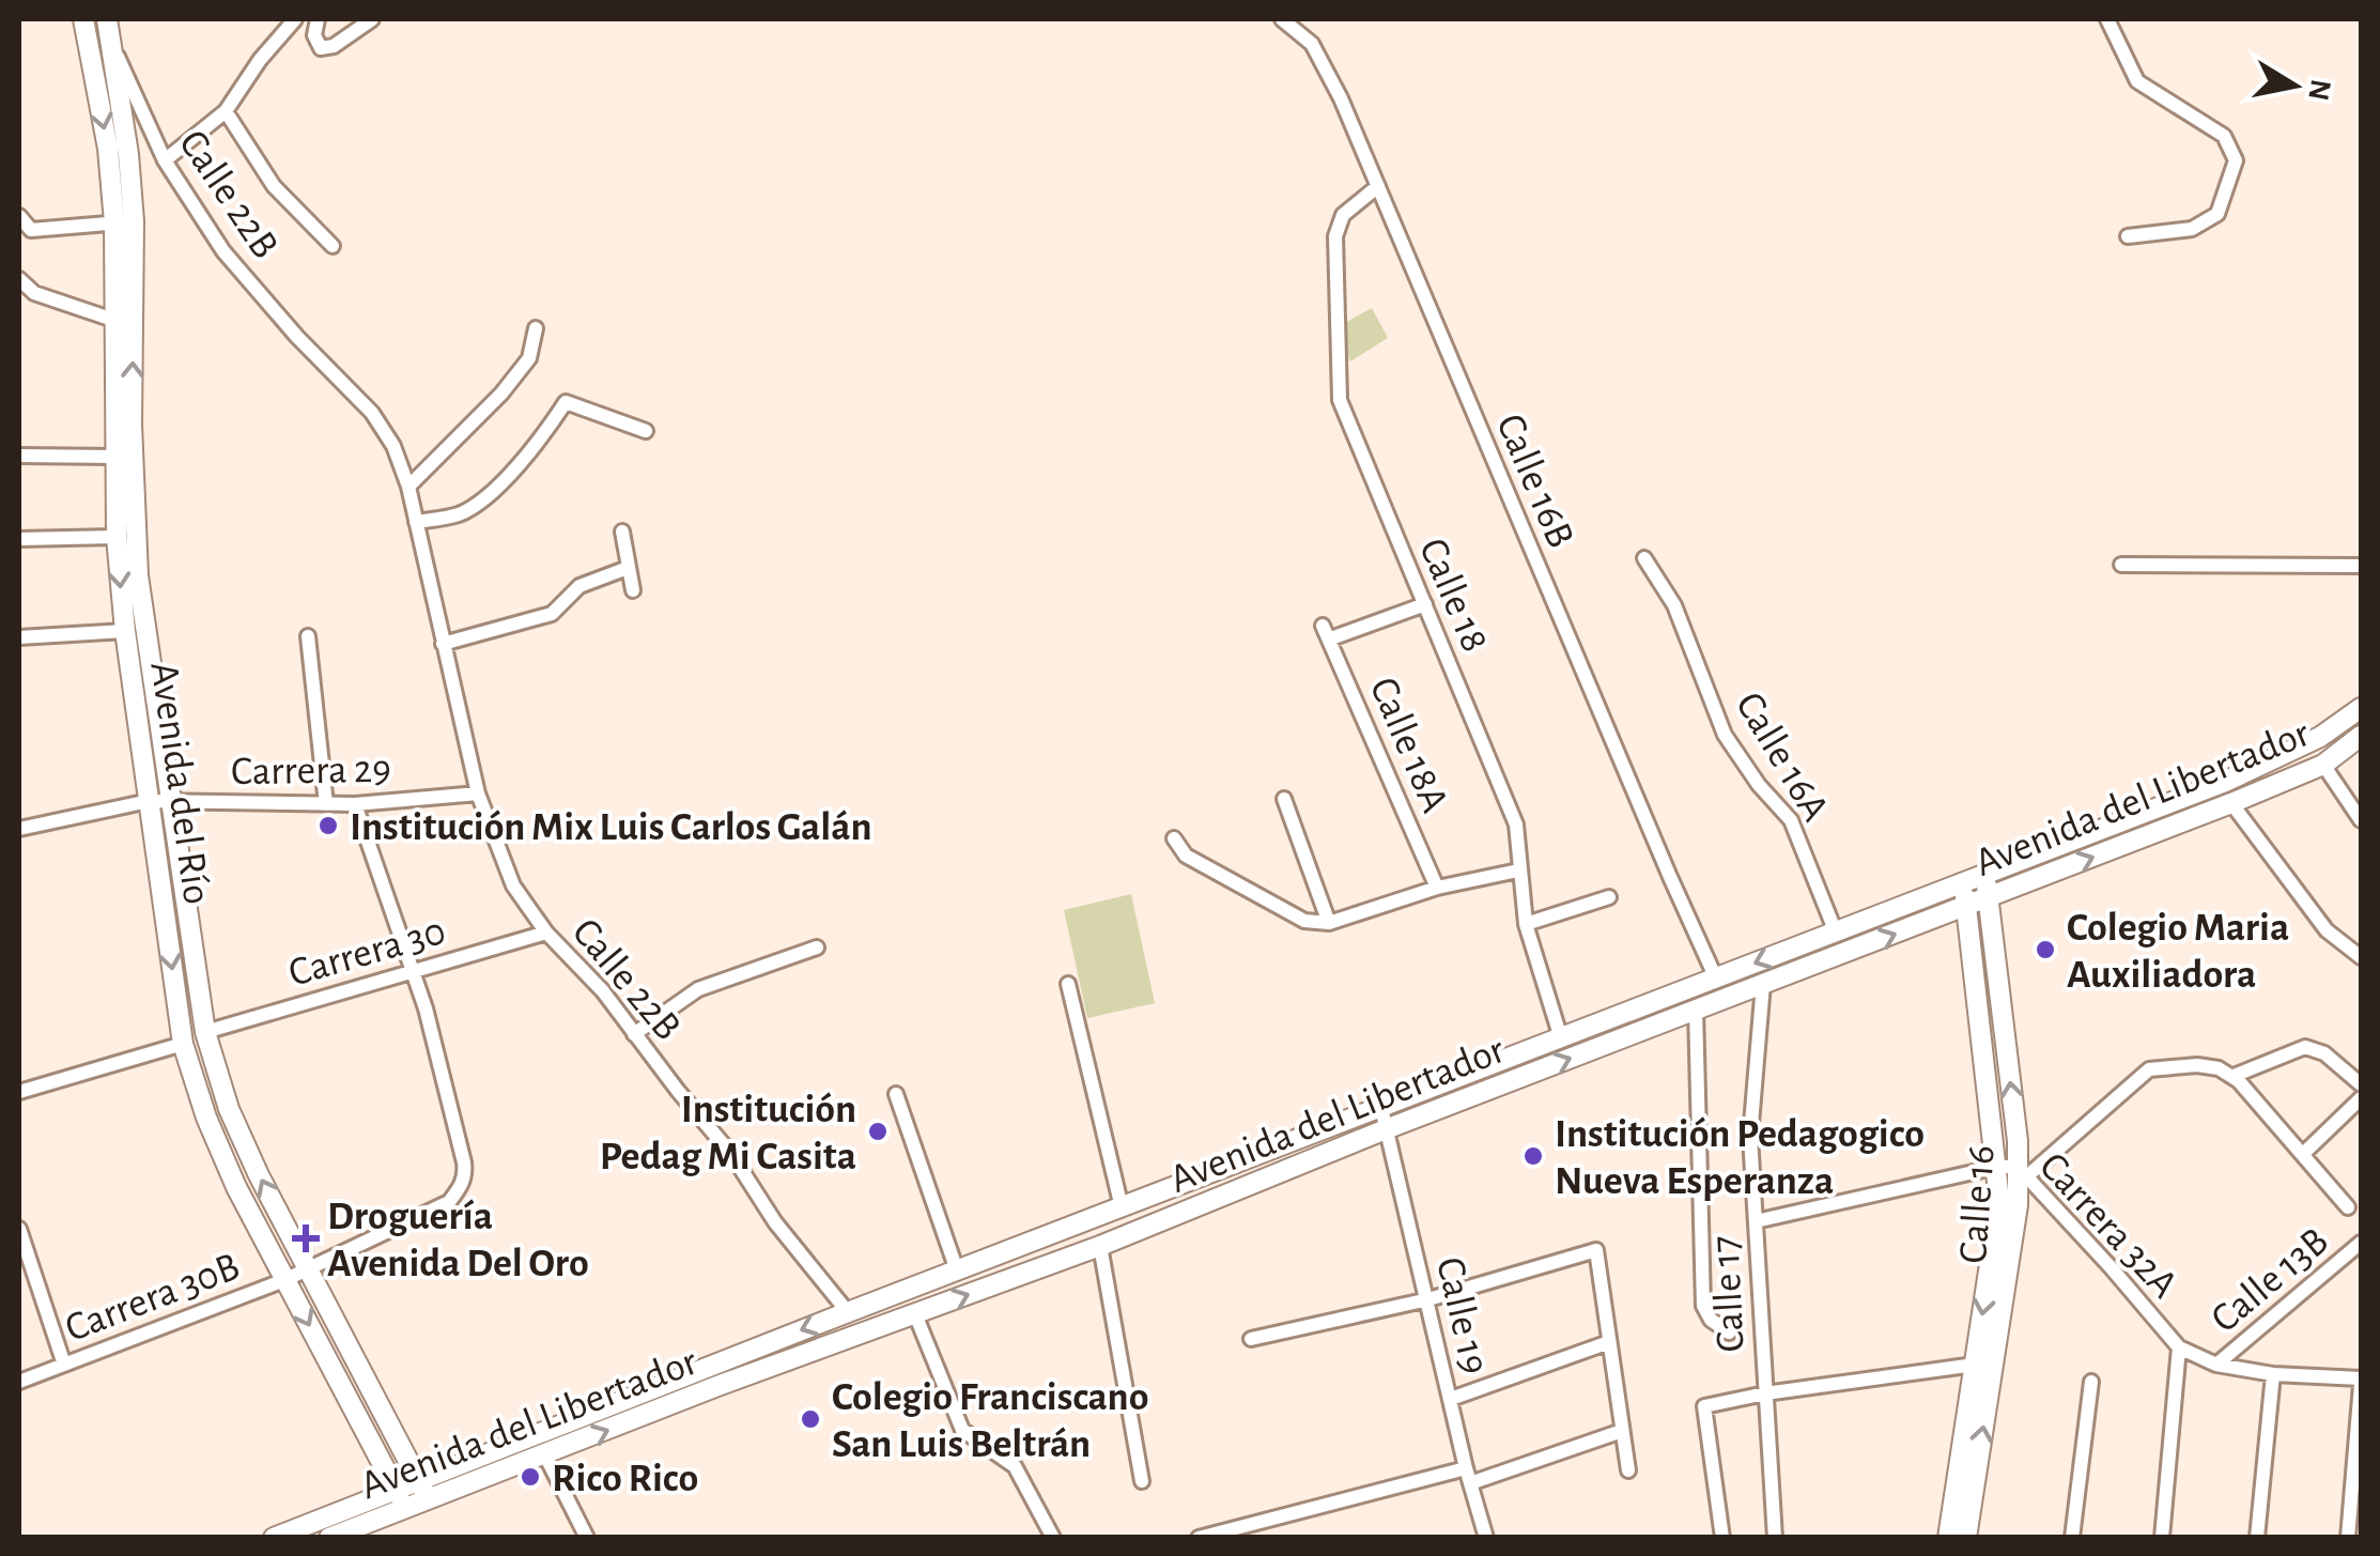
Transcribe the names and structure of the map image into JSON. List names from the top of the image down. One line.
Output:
{"streets":{"main road":["Avenida del Río","Avenida del Libertador","Calle 16"],"street":["Calle 22B","Calle 16B","Calle 18","Calle 18A","Calle 16A","Carrera 29","Carrera 30","Carrera 32A","Calle 13B","Calle 17","Carrera 30B","Calle 19"]},"crossings":[["Calle 22B","Carrera 29"],["Calle 22B","Avenida del Río"],["Calle 22B","Avenida del Libertador"],["Calle 22B","Carrera 30"],["Calle 16B","Calle 18"],["Calle 16B","Avenida del Libertador"],["Calle 18","Calle 18A"],["Calle 18","Avenida del Libertador"],["Calle 16A","Avenida del Libertador"],["Carrera 29","Avenida del Río"],["Carrera 29","Carrera 30B"],["Avenida del Río","Avenida del Libertador"],["Avenida del Río","Carrera 30"],["Avenida del Río","Carrera 30B"],["Avenida del Libertador","Calle 16"],["Avenida del Libertador","Calle 17"],["Avenida del Libertador","Calle 19"],["Carrera 30","Carrera 30B"],["Calle 16","Carrera 32A"],["Carrera 32A","Calle 13B"],["Carrera 32A","Calle 17"]],"places":{"other":["Institución Mix Luis Carlos Galán","Colegio Maria Auxiliadora","Institución Pedag Mi Casita","Institución Pedagogico Nueva Esperanza","Colegio Franciscano San Luis Beltrán","Rico Rico"],"health":["Droguería Avenida Del Oro"]},"north":"right"}
